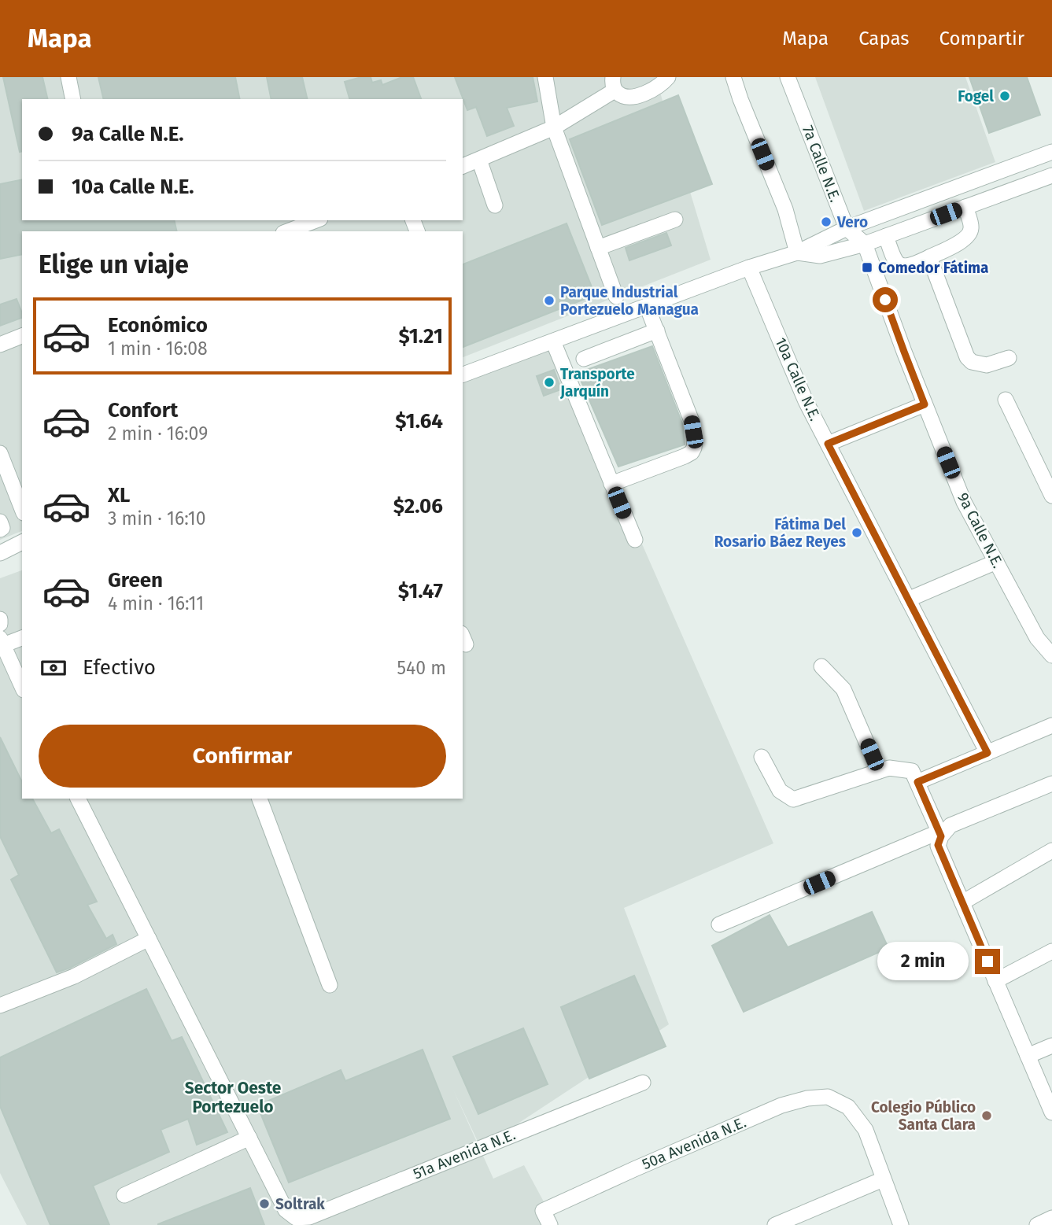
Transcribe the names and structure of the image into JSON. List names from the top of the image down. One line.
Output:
{"streets":{"street":["7a Calle N.E.","10a Calle N.E.","9a Calle N.E.","50a Avenida N.E.","51a Avenida N.E."]},"crossings":[["7a Calle N.E.","9a Calle N.E."]],"districts":["Sector Oeste Portezuelo"],"places":{"other":["Fogel","Vero","Parque Industrial Portezuelo Managua","Transporte Jarquín","Fátima Del Rosario Báez Reyes","Colegio Público Santa Clara","Soltrak"],"transit":["Comedor Fátima"]},"page":{"header":"Mapa","nav":["Mapa","Capas","Compartir"],"banner":["9a Calle N.E.","10a Calle N.E."],"heading":"Elige un viaje","list":[{"name":"Económico","note":"1 min · 16:08","value":"$1.21"},{"name":"Confort","note":"2 min · 16:09","value":"$1.64"},{"name":"XL","note":"3 min · 16:10","value":"$2.06"},{"name":"Green","note":"4 min · 16:11","value":"$1.47"}],"pay":["Efectivo","540 m"],"buttons":"Confirmar","bubble":"2 min"}}
